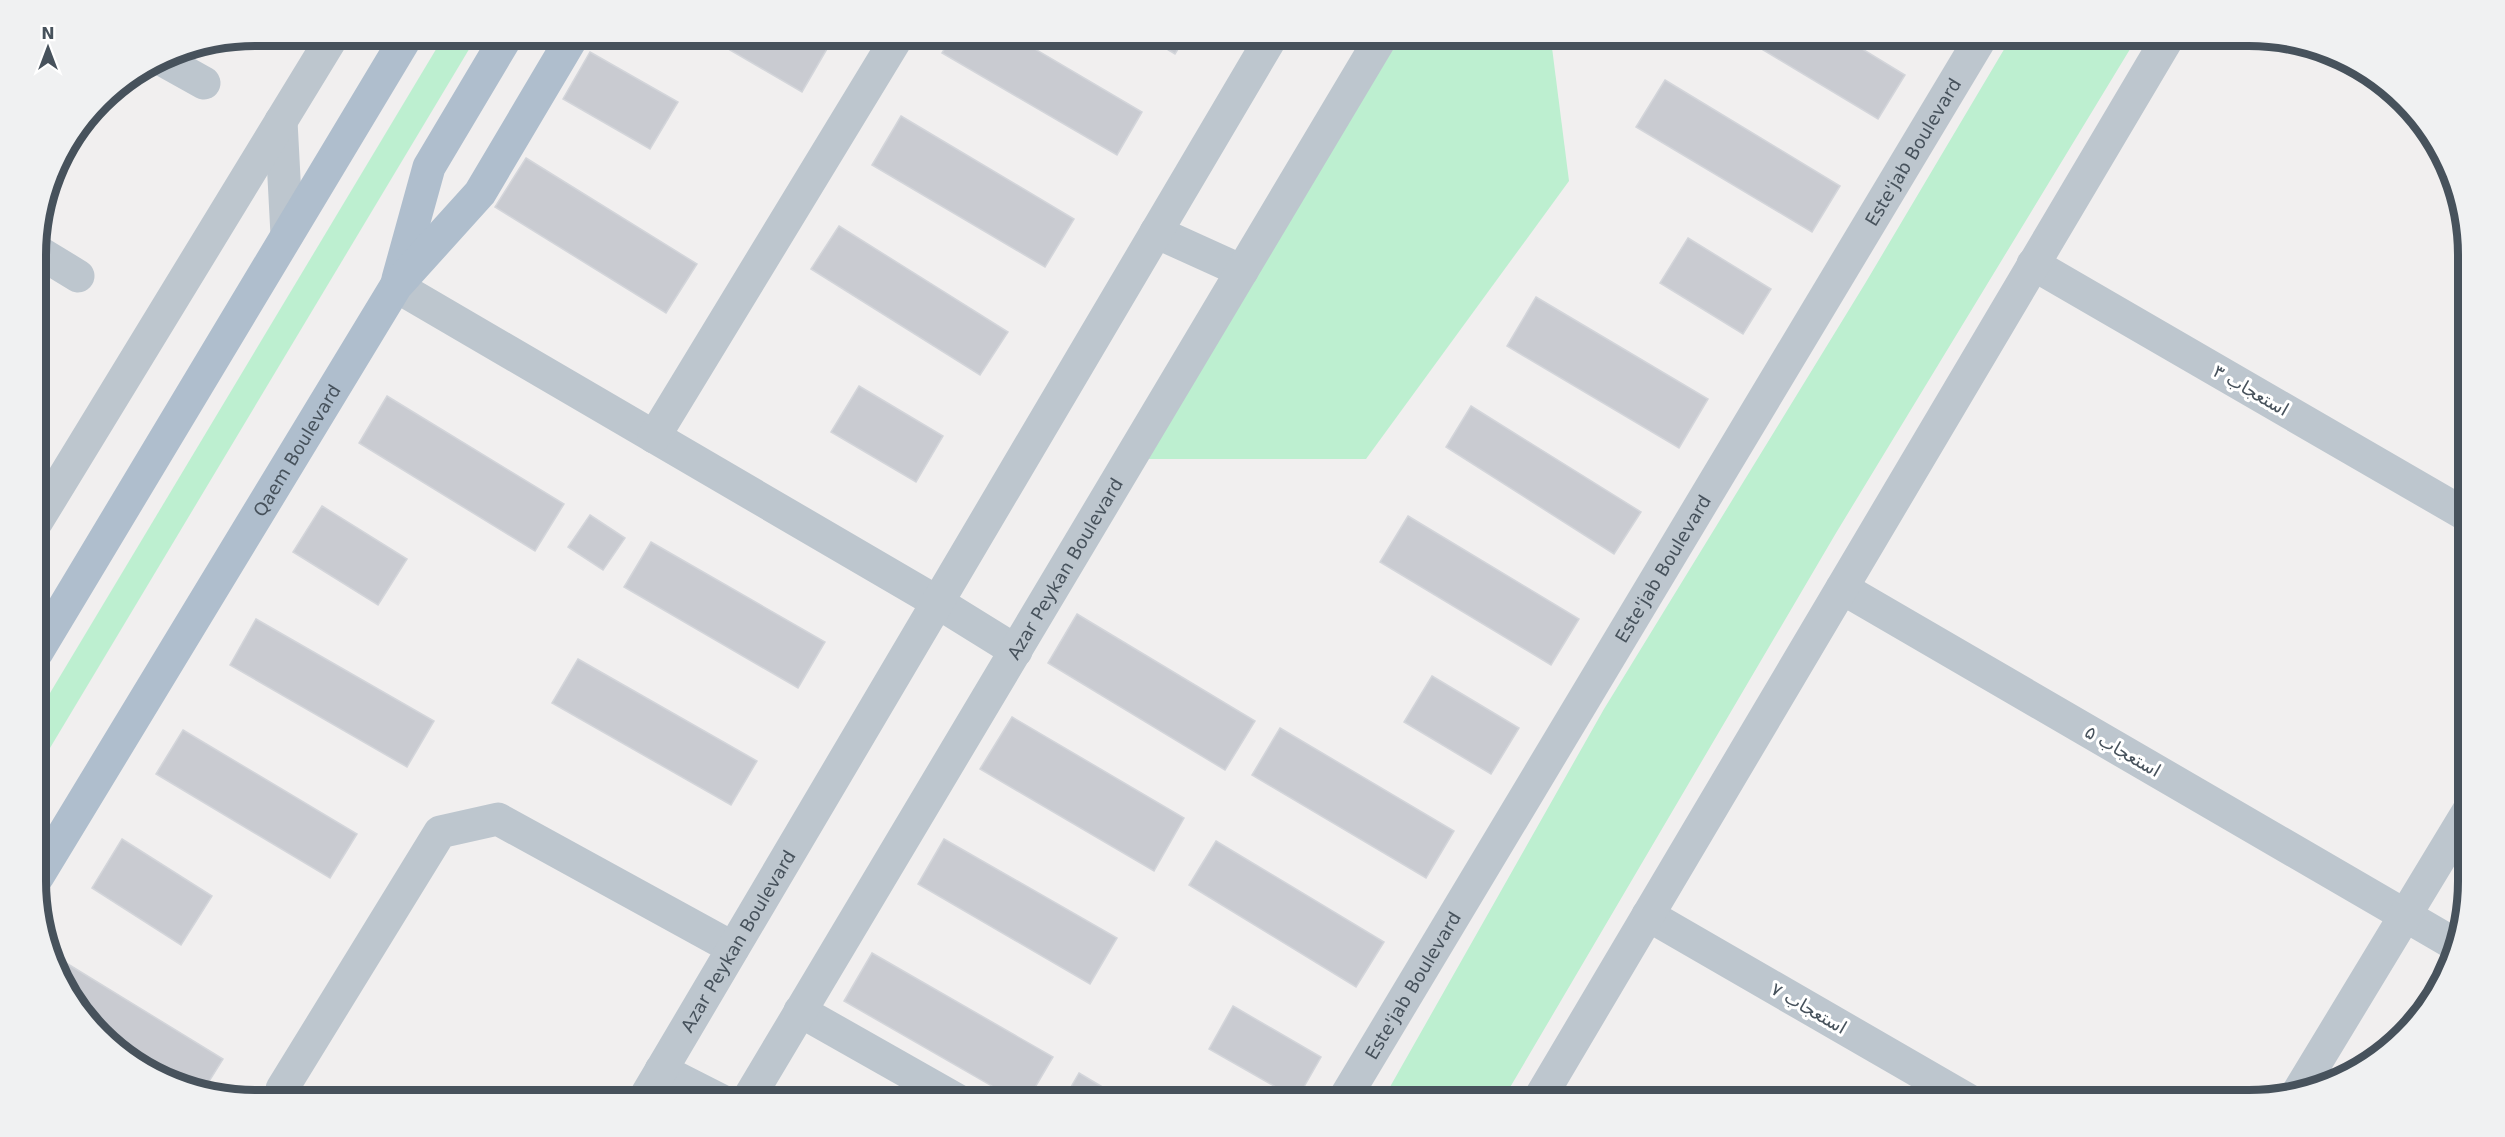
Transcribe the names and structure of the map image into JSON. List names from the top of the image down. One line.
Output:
{"streets":{"main road":["Qaem Boulevard"],"street":["Este'jab Boulevard","استعجاب ۳","Azar Peykan Boulevard","استعجاب ۵","استعجاب ۷"]},"north":"top"}
